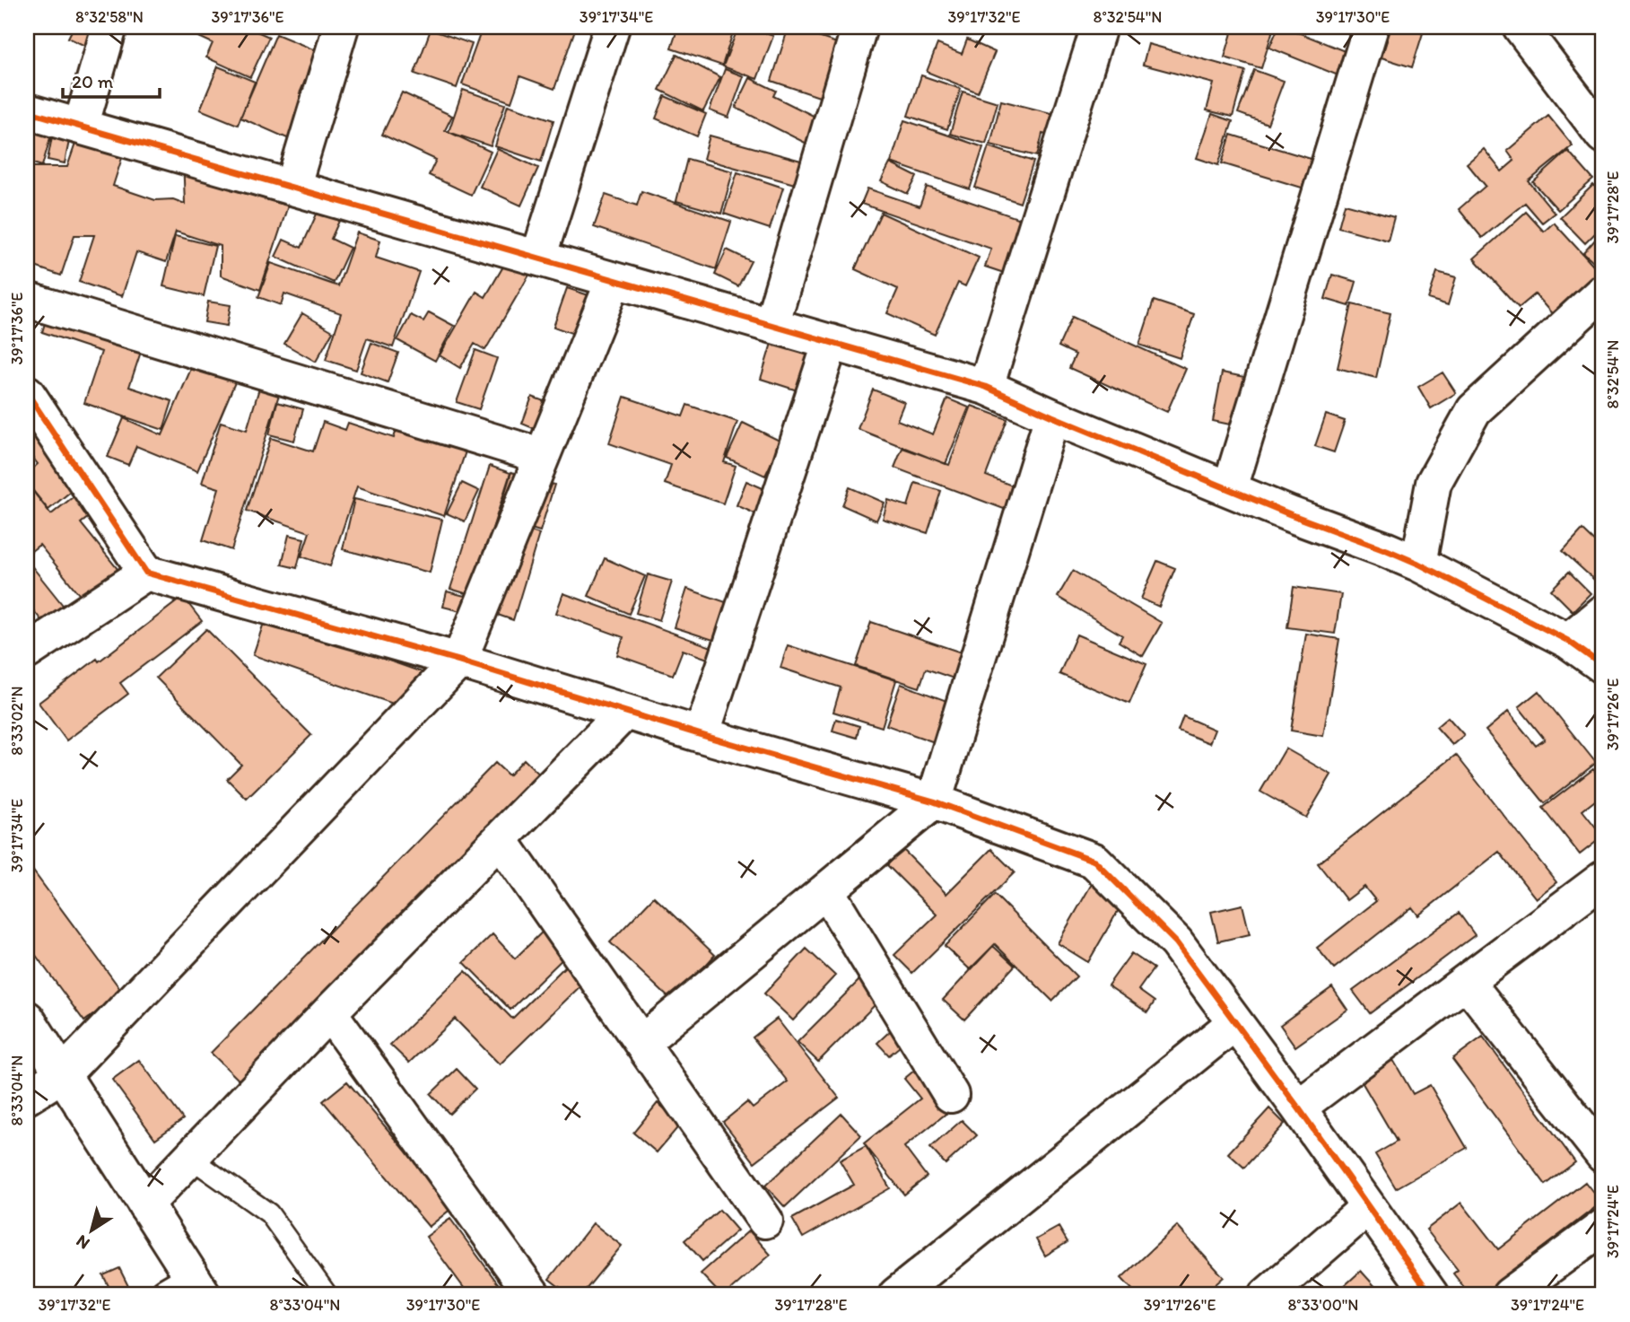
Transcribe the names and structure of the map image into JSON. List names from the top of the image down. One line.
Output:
{"scale_bar":"20 m","north":"bottom left","coordinates":["8°32'58\"N","39°17'36\"E","39°17'34\"E","39°17'32\"E","8°32'54\"N","39°17'30\"E","39°17'28\"E","39°17'26\"E","8°33'02\"N","8°33'04\"N","39°17'24\"E","8°33'00\"N"]}
